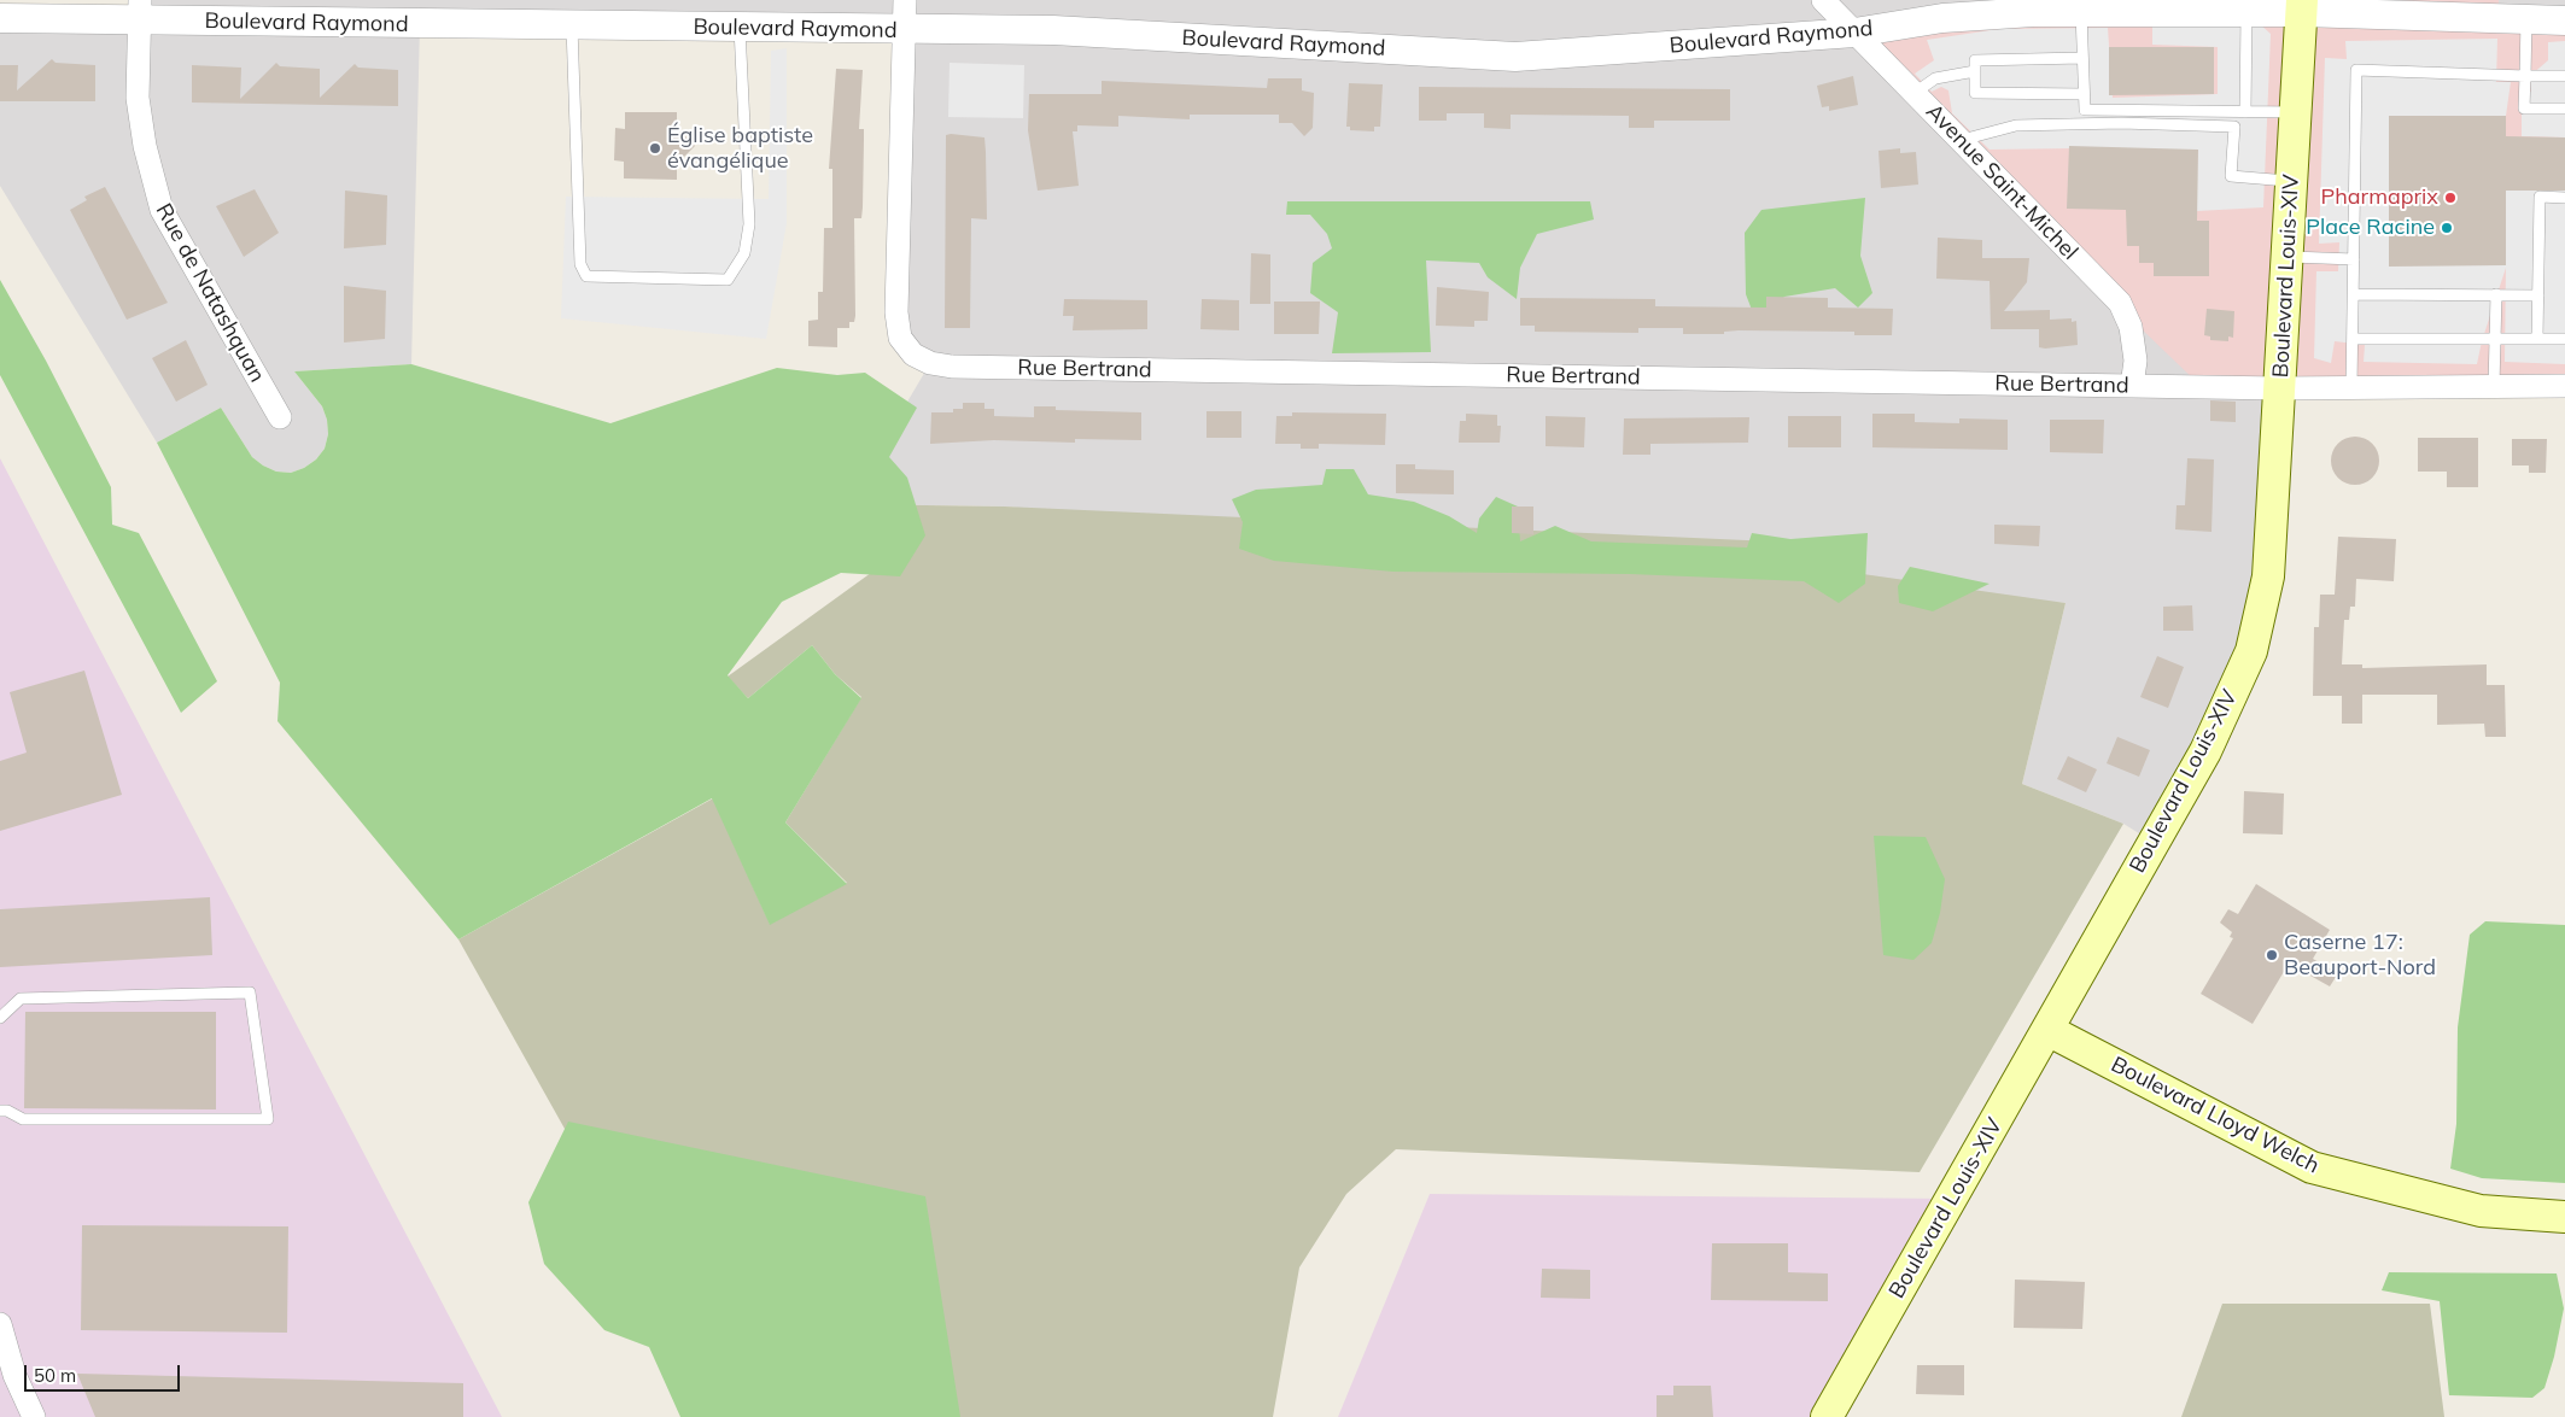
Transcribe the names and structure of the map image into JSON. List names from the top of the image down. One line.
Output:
{"streets":{"main road":["Boulevard Louis-XIV","Boulevard Lloyd Welch"],"street":["Boulevard Raymond","Avenue Saint-Michel","Rue de Natashquan","Rue Bertrand"]},"crossings":[["Boulevard Raymond","Avenue Saint-Michel"],["Boulevard Raymond","Boulevard Louis-XIV"],["Boulevard Raymond","Rue de Natashquan"],["Boulevard Raymond","Rue Bertrand"],["Avenue Saint-Michel","Rue Bertrand"],["Boulevard Louis-XIV","Rue Bertrand"],["Boulevard Louis-XIV","Boulevard Lloyd Welch"]],"places":["Église baptiste évangélique","Pharmaprix","Place Racine","Caserne 17: Beauport-Nord"],"scale_bar":"50 m"}
